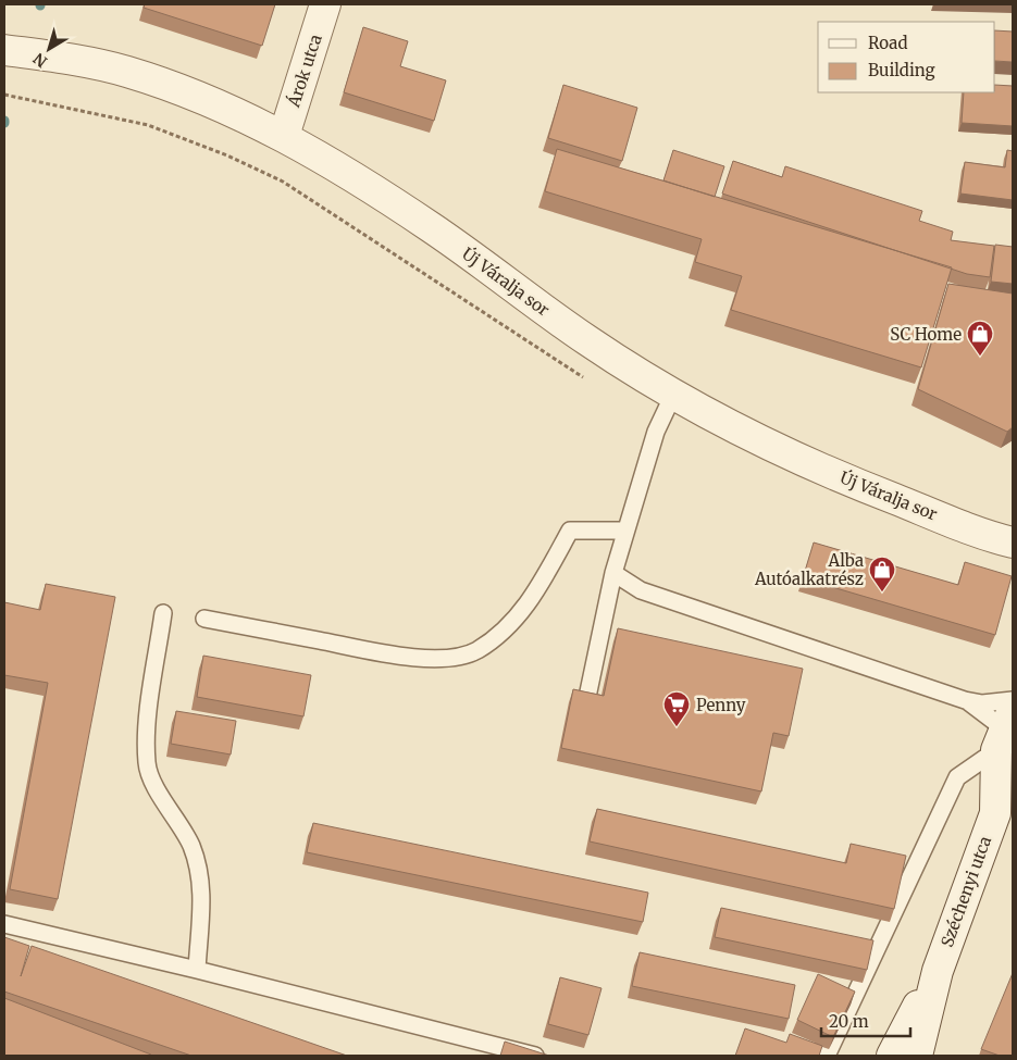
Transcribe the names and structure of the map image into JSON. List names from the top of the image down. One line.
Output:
{"streets":{"street":["Árok utca","Új Váralja sor","Széchenyi utca"]},"crossings":[["Árok utca","Új Váralja sor"]],"places":{"shop":["SC Home","Alba Autóalkatrész"],"supermarket":["Penny"]},"legend":["Road","Building"],"scale_bar":"20 m","north":"bottom left"}
